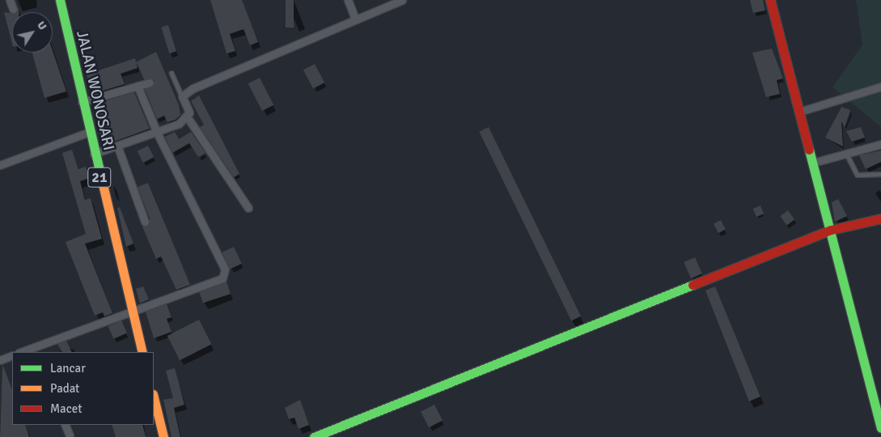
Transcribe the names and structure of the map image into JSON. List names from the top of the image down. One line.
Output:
{"streets":{"main road":["JALAN WONOSARI","21"]},"legend":["Lancar","Padat","Macet"],"north":"top right"}
